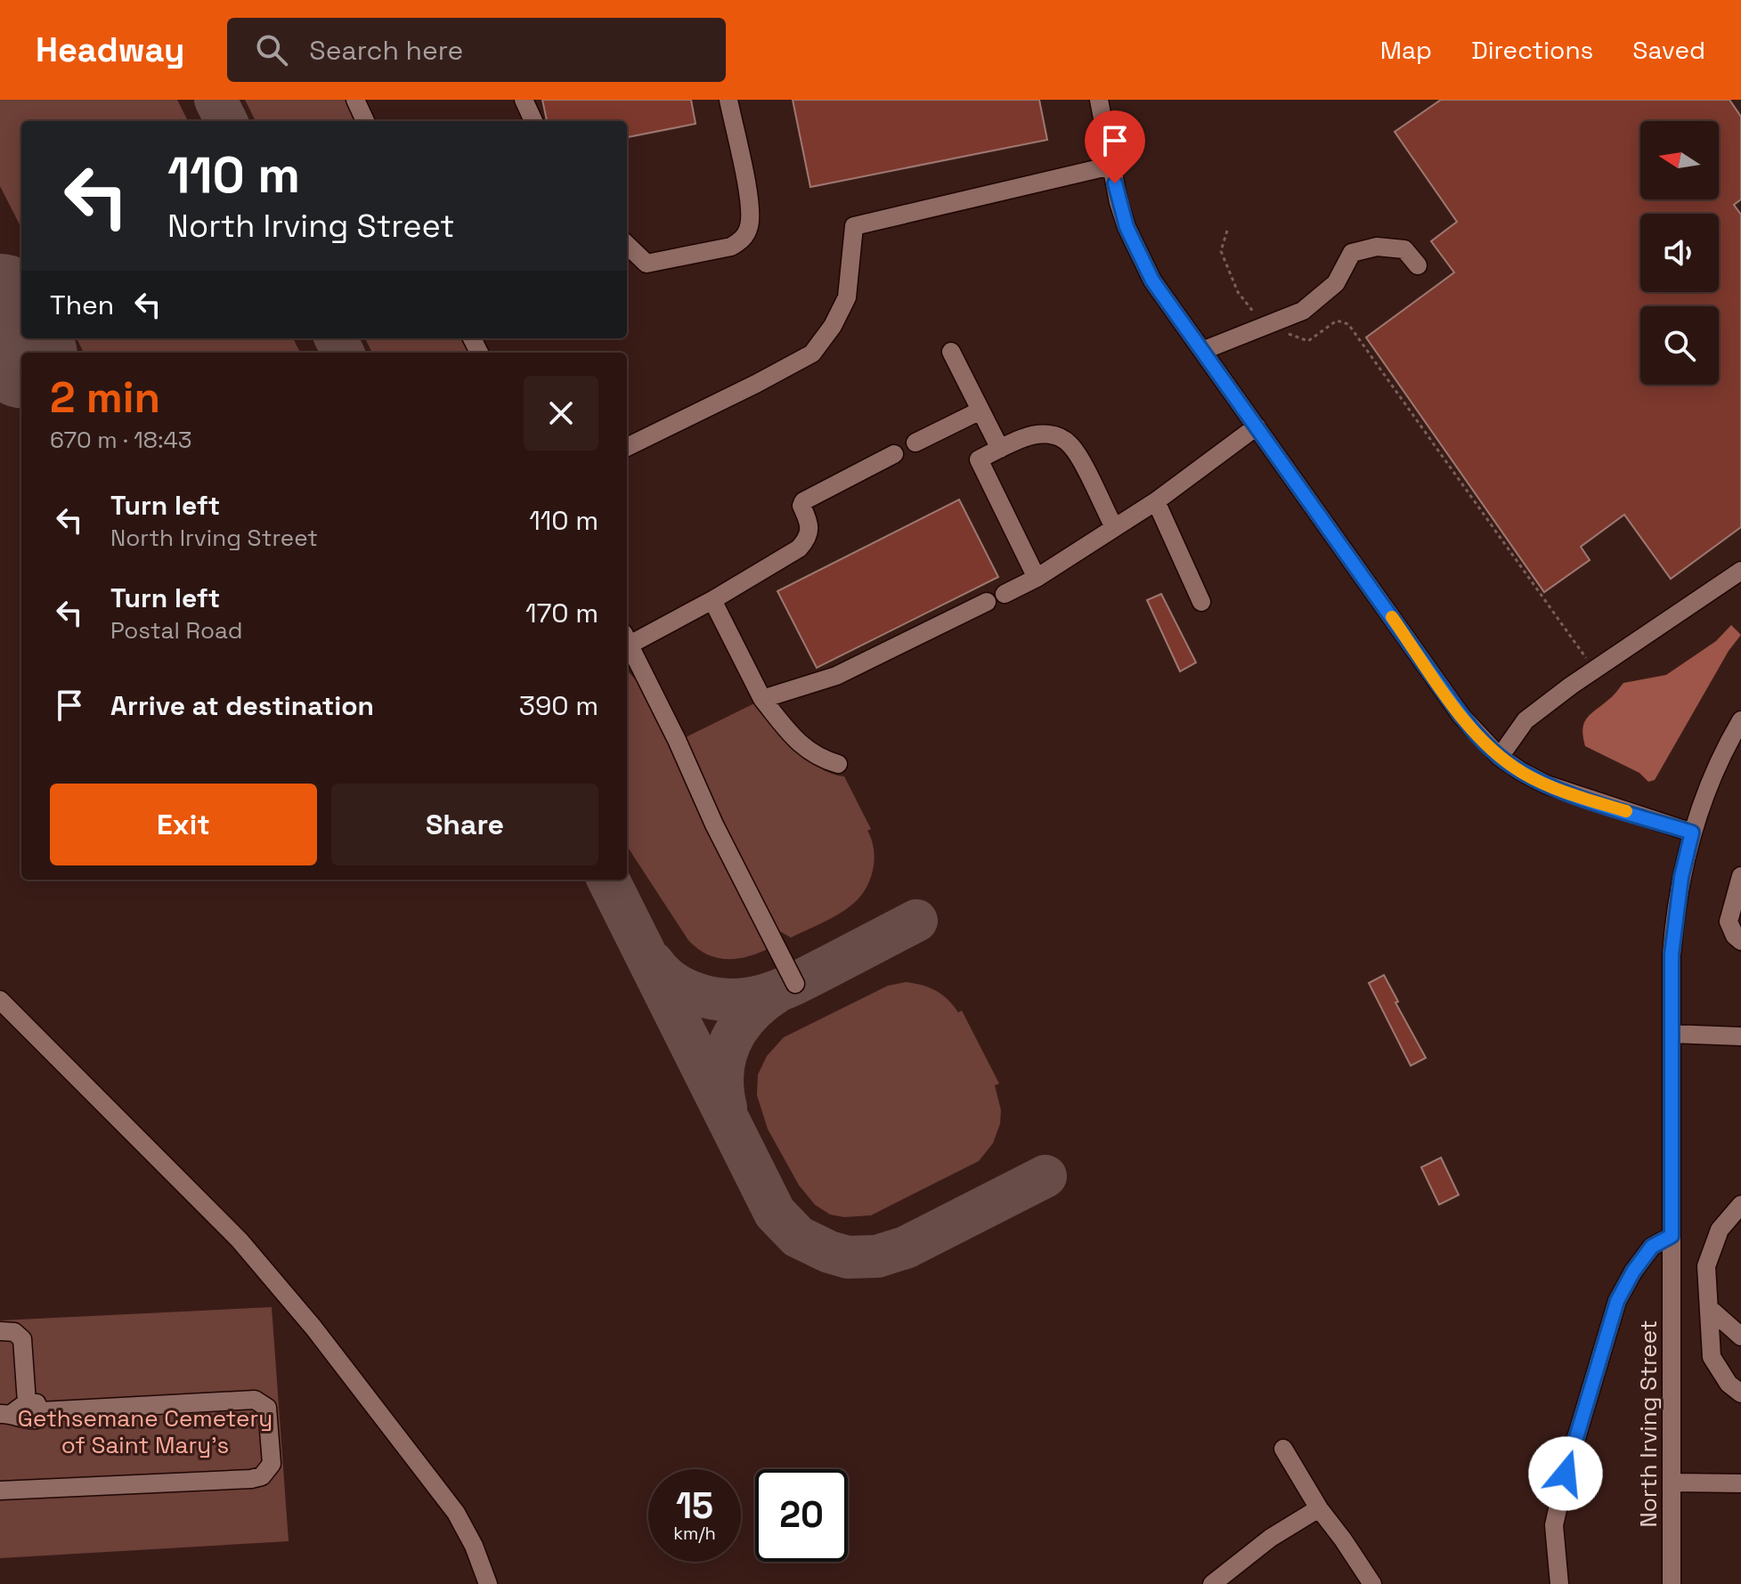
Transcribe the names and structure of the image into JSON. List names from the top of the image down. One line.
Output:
{"streets":{"street":["North Irving Street"]},"parks":["Gethsemane Cemetery of Saint Mary's"],"north":"left","page":{"header":"Headway","search":"Search here","nav":["Map","Directions","Saved"],"turn":["110 m","North Irving Street"],"then":"Then","heading":["2 min","670 m · 18:43"],"list":[{"name":"Turn left","note":"North Irving Street","value":"110 m"},{"name":"Turn left","note":"Postal Road","value":"170 m"},{"name":"Arrive at destination","value":"390 m"}],"buttons":["Exit","Share"],"speed":"15 km/h","limit":"20"}}
